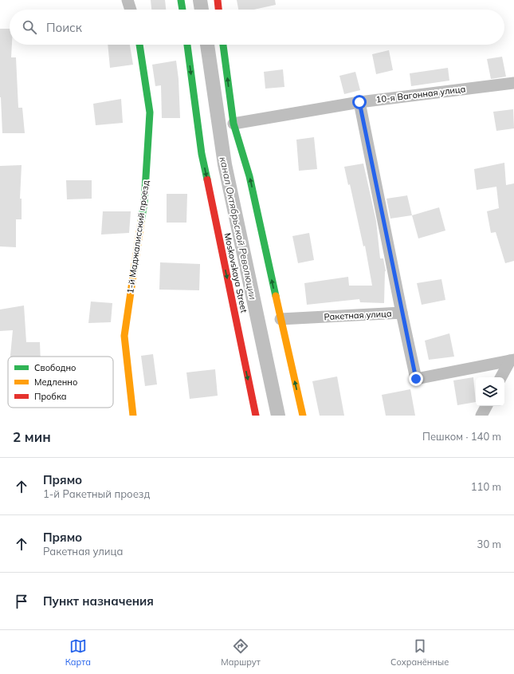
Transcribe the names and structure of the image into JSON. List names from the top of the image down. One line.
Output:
{"streets":{"main road":["1-й Маджалисский проезд","Moskovskaya Street"],"street":["10-я Вагонная улица","Ракетная улица"]},"water":["канал Октябрьской Революции"],"legend":["Свободно","Медленно","Пробка"],"page":{"search":"Поиск","heading":["2 мин","Пешком · 140 m"],"list":[["Прямо","1-й Ракетный проезд","110 m"],["Прямо","Ракетная улица","30 m"],"Пункт назначения"],"nav":["Карта","Маршрут","Сохранённые"]}}
